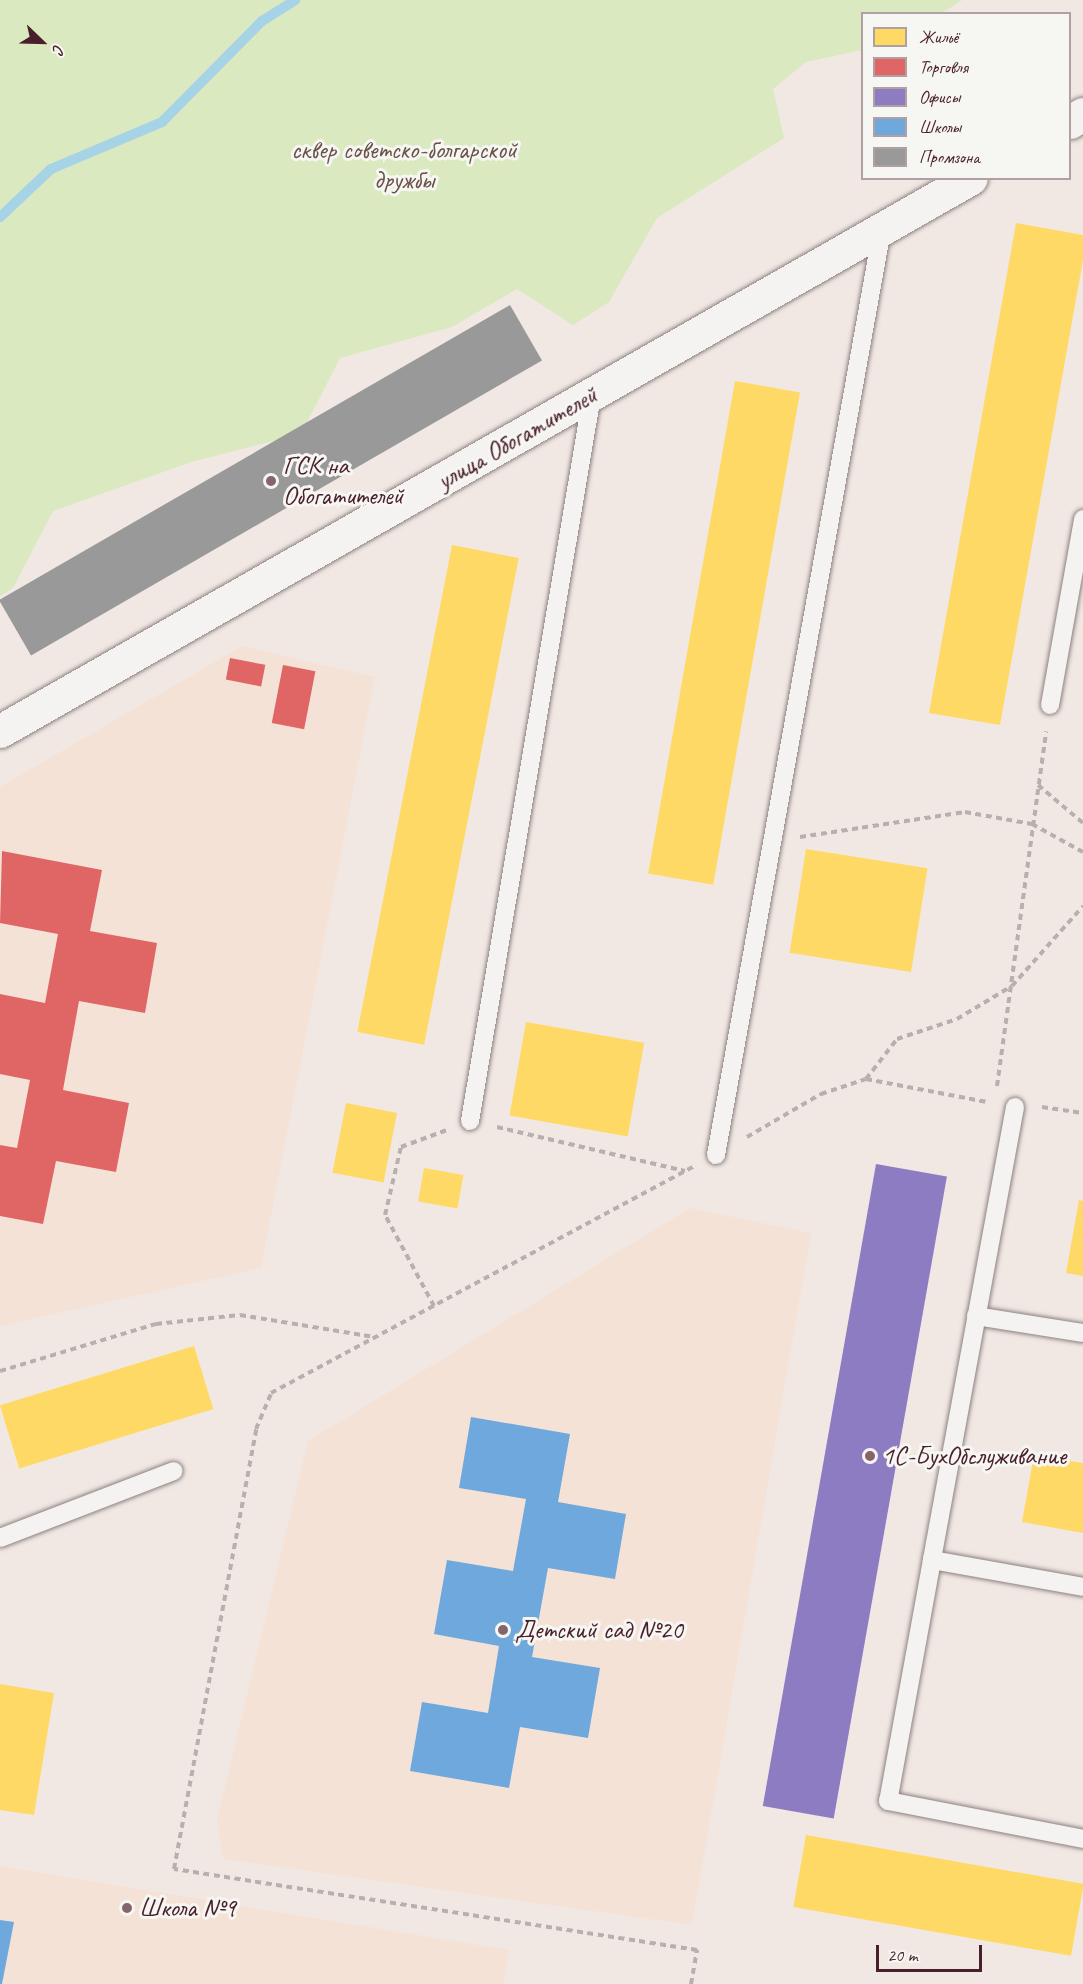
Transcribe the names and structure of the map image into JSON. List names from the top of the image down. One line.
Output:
{"streets":{"street":["улица Обогатителей"]},"parks":["сквер советско-болгарской дружбы"],"places":["ГСК на Обогатителей","1С-БухОбслуживание","Детский сад №20","Школа №9"],"legend":["Жильё","Торговля","Офисы","Школы","Промзона"],"scale_bar":"20 m","north":"bottom right"}
